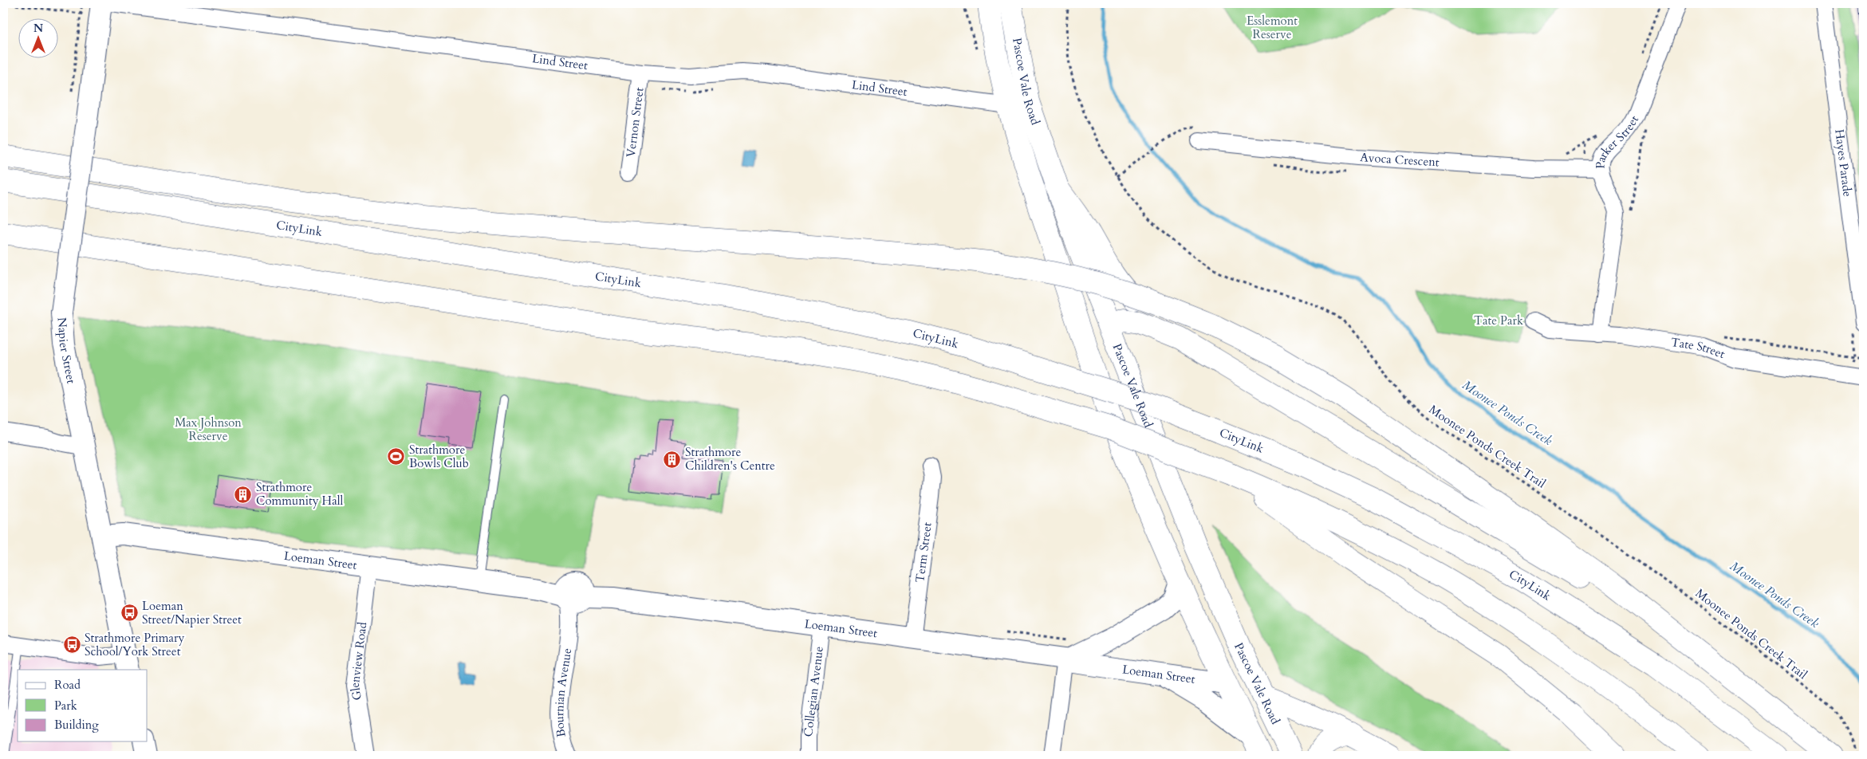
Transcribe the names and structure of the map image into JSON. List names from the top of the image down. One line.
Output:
{"streets":{"main road":["Pascoe Vale Road","CityLink"],"street":["Lind Street","Vernon Street","Parker Street","Avoca Crescent","Hayes Parade","Tate Street","Napier Street","Term Street","Loeman Street","Glenview Road","Collegian Avenue","Bournian Avenue"],"path":["Moonee Ponds Creek Trail"]},"crossings":[["Lind Street","Pascoe Vale Road"],["Lind Street","Vernon Street"],["Pascoe Vale Road","Loeman Street"],["Parker Street","Avoca Crescent"],["Parker Street","Tate Street"],["Napier Street","Loeman Street"],["Term Street","Loeman Street"],["Loeman Street","Glenview Road"],["Loeman Street","Collegian Avenue"],["Loeman Street","Bournian Avenue"]],"water":["Moonee Ponds Creek"],"parks":["Esslemont Reserve","Tate Park","Max Johnson Reserve"],"places":{"sports":["Strathmore Bowls Club"],"building":["Strathmore Children's Centre","Strathmore Community Hall"],"bus stop":["Loeman Street/Napier Street","Strathmore Primary School/York Street"]},"legend":["Road","Park","Building"],"north":"top"}
